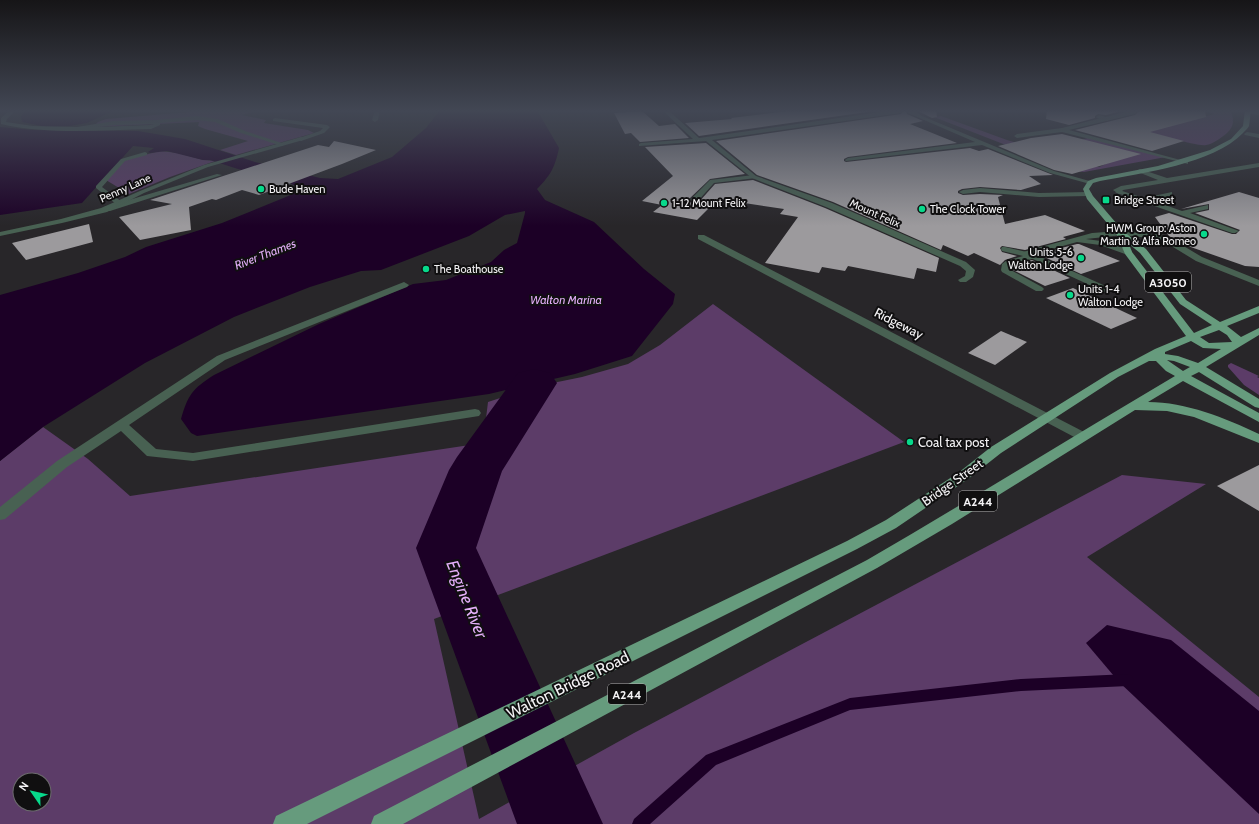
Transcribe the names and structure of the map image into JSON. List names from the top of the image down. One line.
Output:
{"streets":{"main road":["A3050","Bridge Street","A244","Walton Bridge Road"],"street":["Penny Lane","Mount Felix","Ridgeway"]},"crossings":[["A3050","A244"],["Ridgeway","Bridge Street"],["Ridgeway","A244"],["Bridge Street","Walton Bridge Road"]],"water":["River Thames","Walton Marina","Engine River"],"places":{"other":["Bude Haven","1-12 Mount Felix","The Clock Tower","HWM Group: Aston Martin & Alfa Romeo","Units 5-6 Walton Lodge","The Boathouse","Units 1-4 Walton Lodge","Coal tax post"],"transit":["Bridge Street"]},"north":"top left"}
